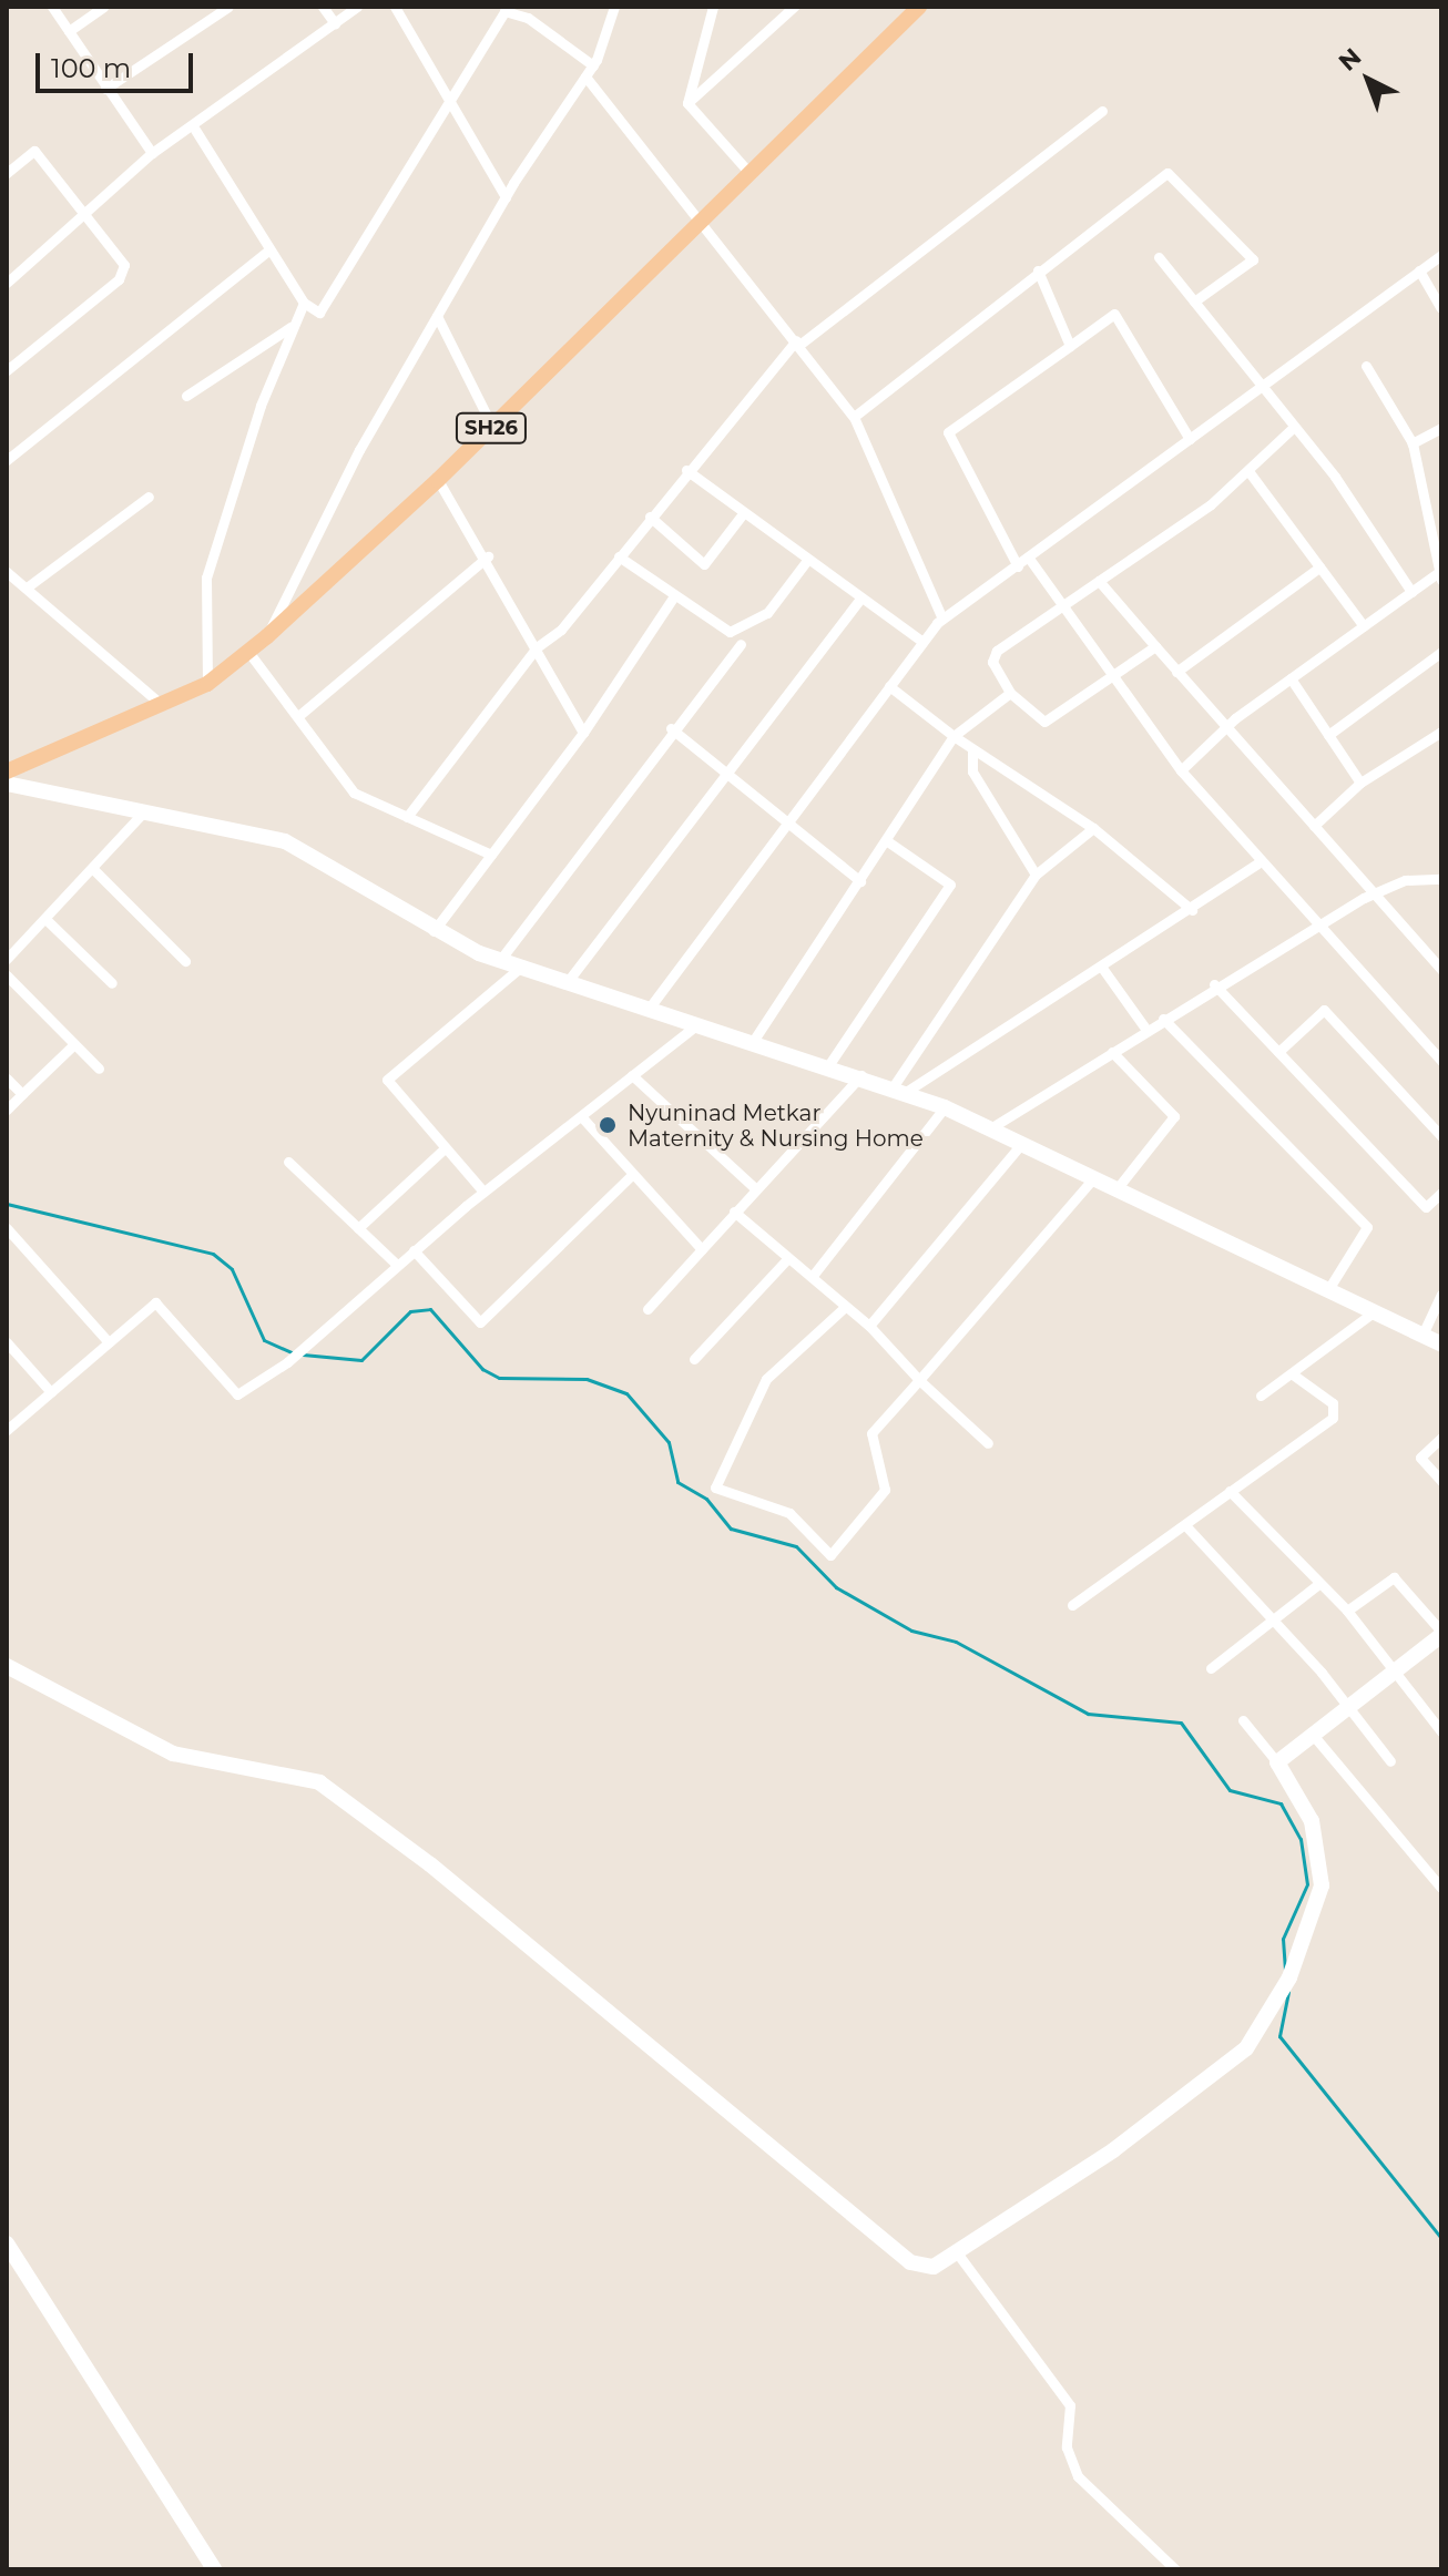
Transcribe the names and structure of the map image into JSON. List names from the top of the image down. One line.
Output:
{"streets":{"main road":["SH26"]},"places":["Nyuninad Metkar Maternity & Nursing Home"],"scale_bar":"100 m","north":"top left"}
